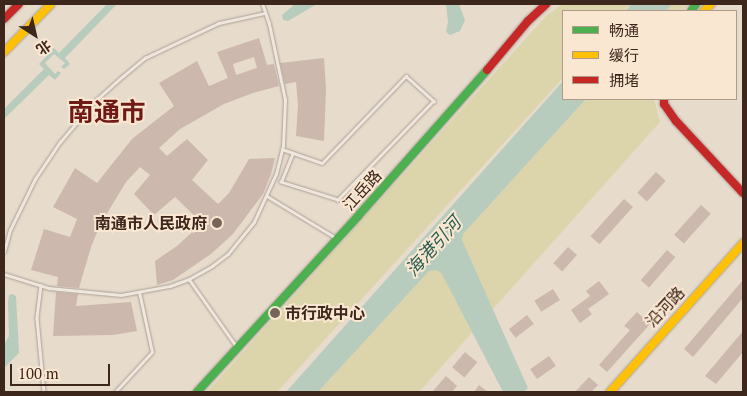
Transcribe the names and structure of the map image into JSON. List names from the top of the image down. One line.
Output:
{"streets":{"street":["江岳路","沿河路"]},"districts":["南通市"],"water":["海港引河"],"places":["南通市人民政府","市行政中心"],"legend":["畅通","缓行","拥堵"],"scale_bar":"100 m","north":"bottom right"}
